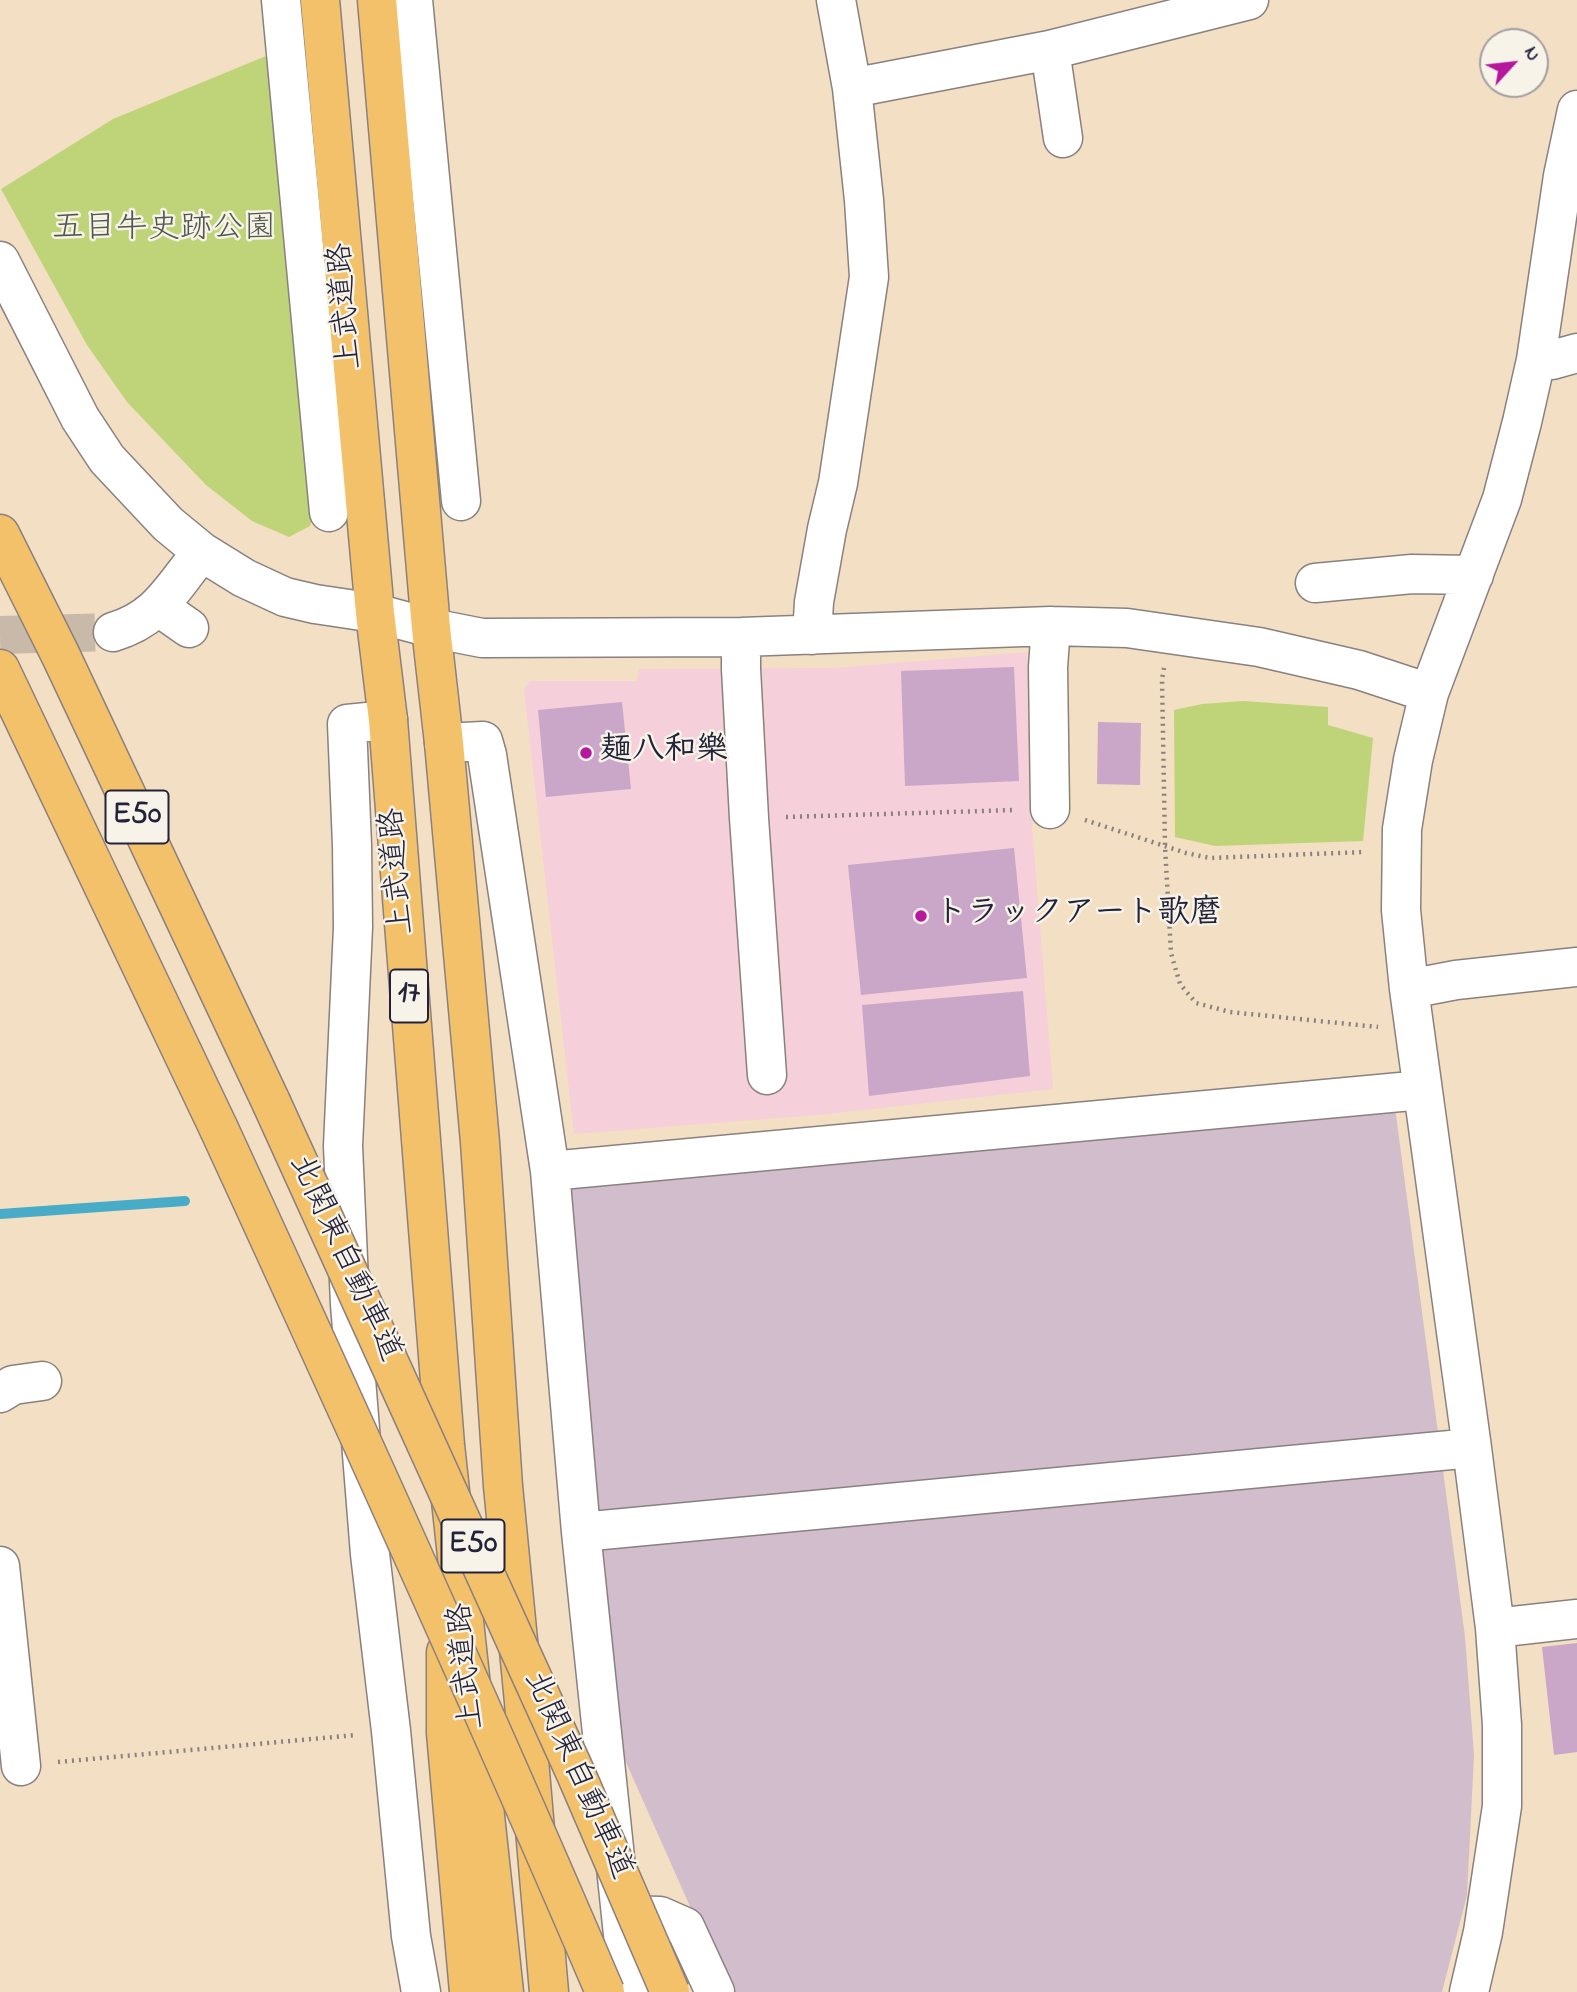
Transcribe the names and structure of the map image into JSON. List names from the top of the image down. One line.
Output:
{"streets":{"highway":["上武道路","E50","17","北関東自動車道"]},"parks":["五目牛史跡公園"],"places":["麺八和樂","トラックアート歌麿"],"north":"top right"}
